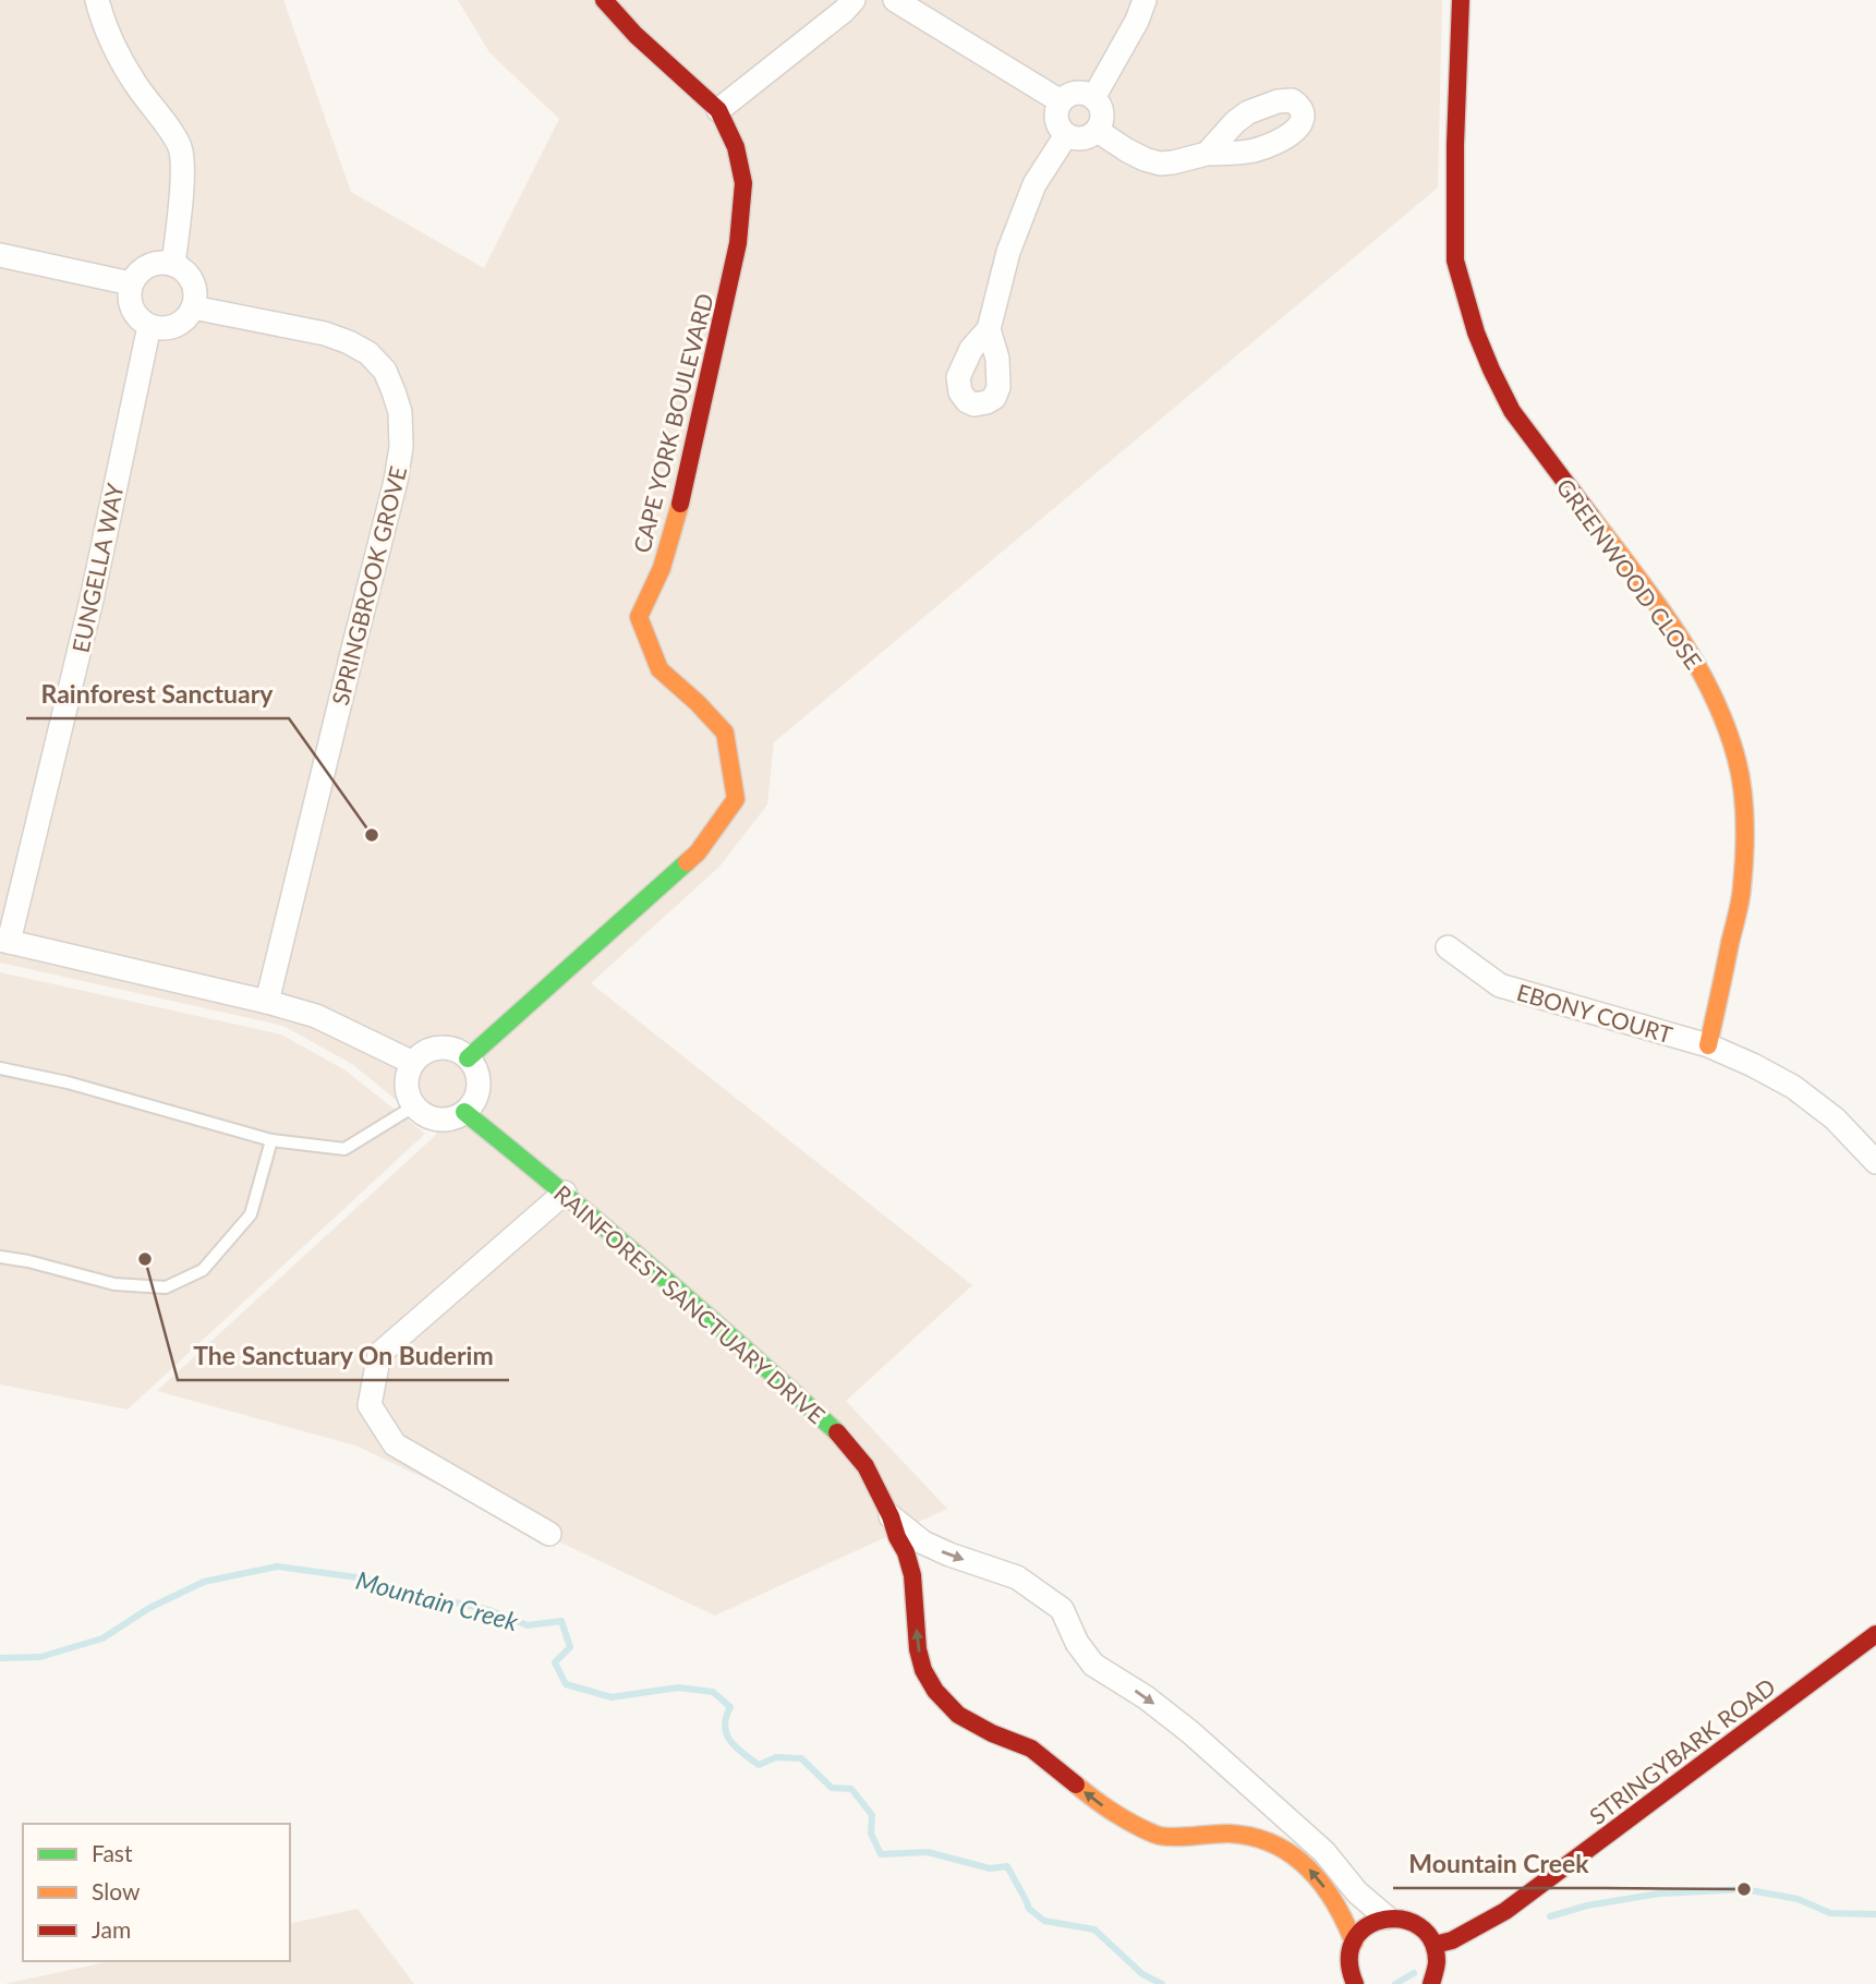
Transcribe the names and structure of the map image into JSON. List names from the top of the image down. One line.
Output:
{"streets":{"street":["CAPE YORK BOULEVARD","EUNGELLA WAY","GREENWOOD CLOSE","SPRINGBROOK GROVE","EBONY COURT","RAINFOREST SANCTUARY DRIVE","STRINGYBARK ROAD"]},"crossings":[["CAPE YORK BOULEVARD","RAINFOREST SANCTUARY DRIVE"],["EUNGELLA WAY","SPRINGBROOK GROVE"],["GREENWOOD CLOSE","EBONY COURT"]],"water":["Mountain Creek"],"places":["Rainforest Sanctuary","The Sanctuary On Buderim","Mountain Creek"],"legend":["Fast","Slow","Jam"]}
